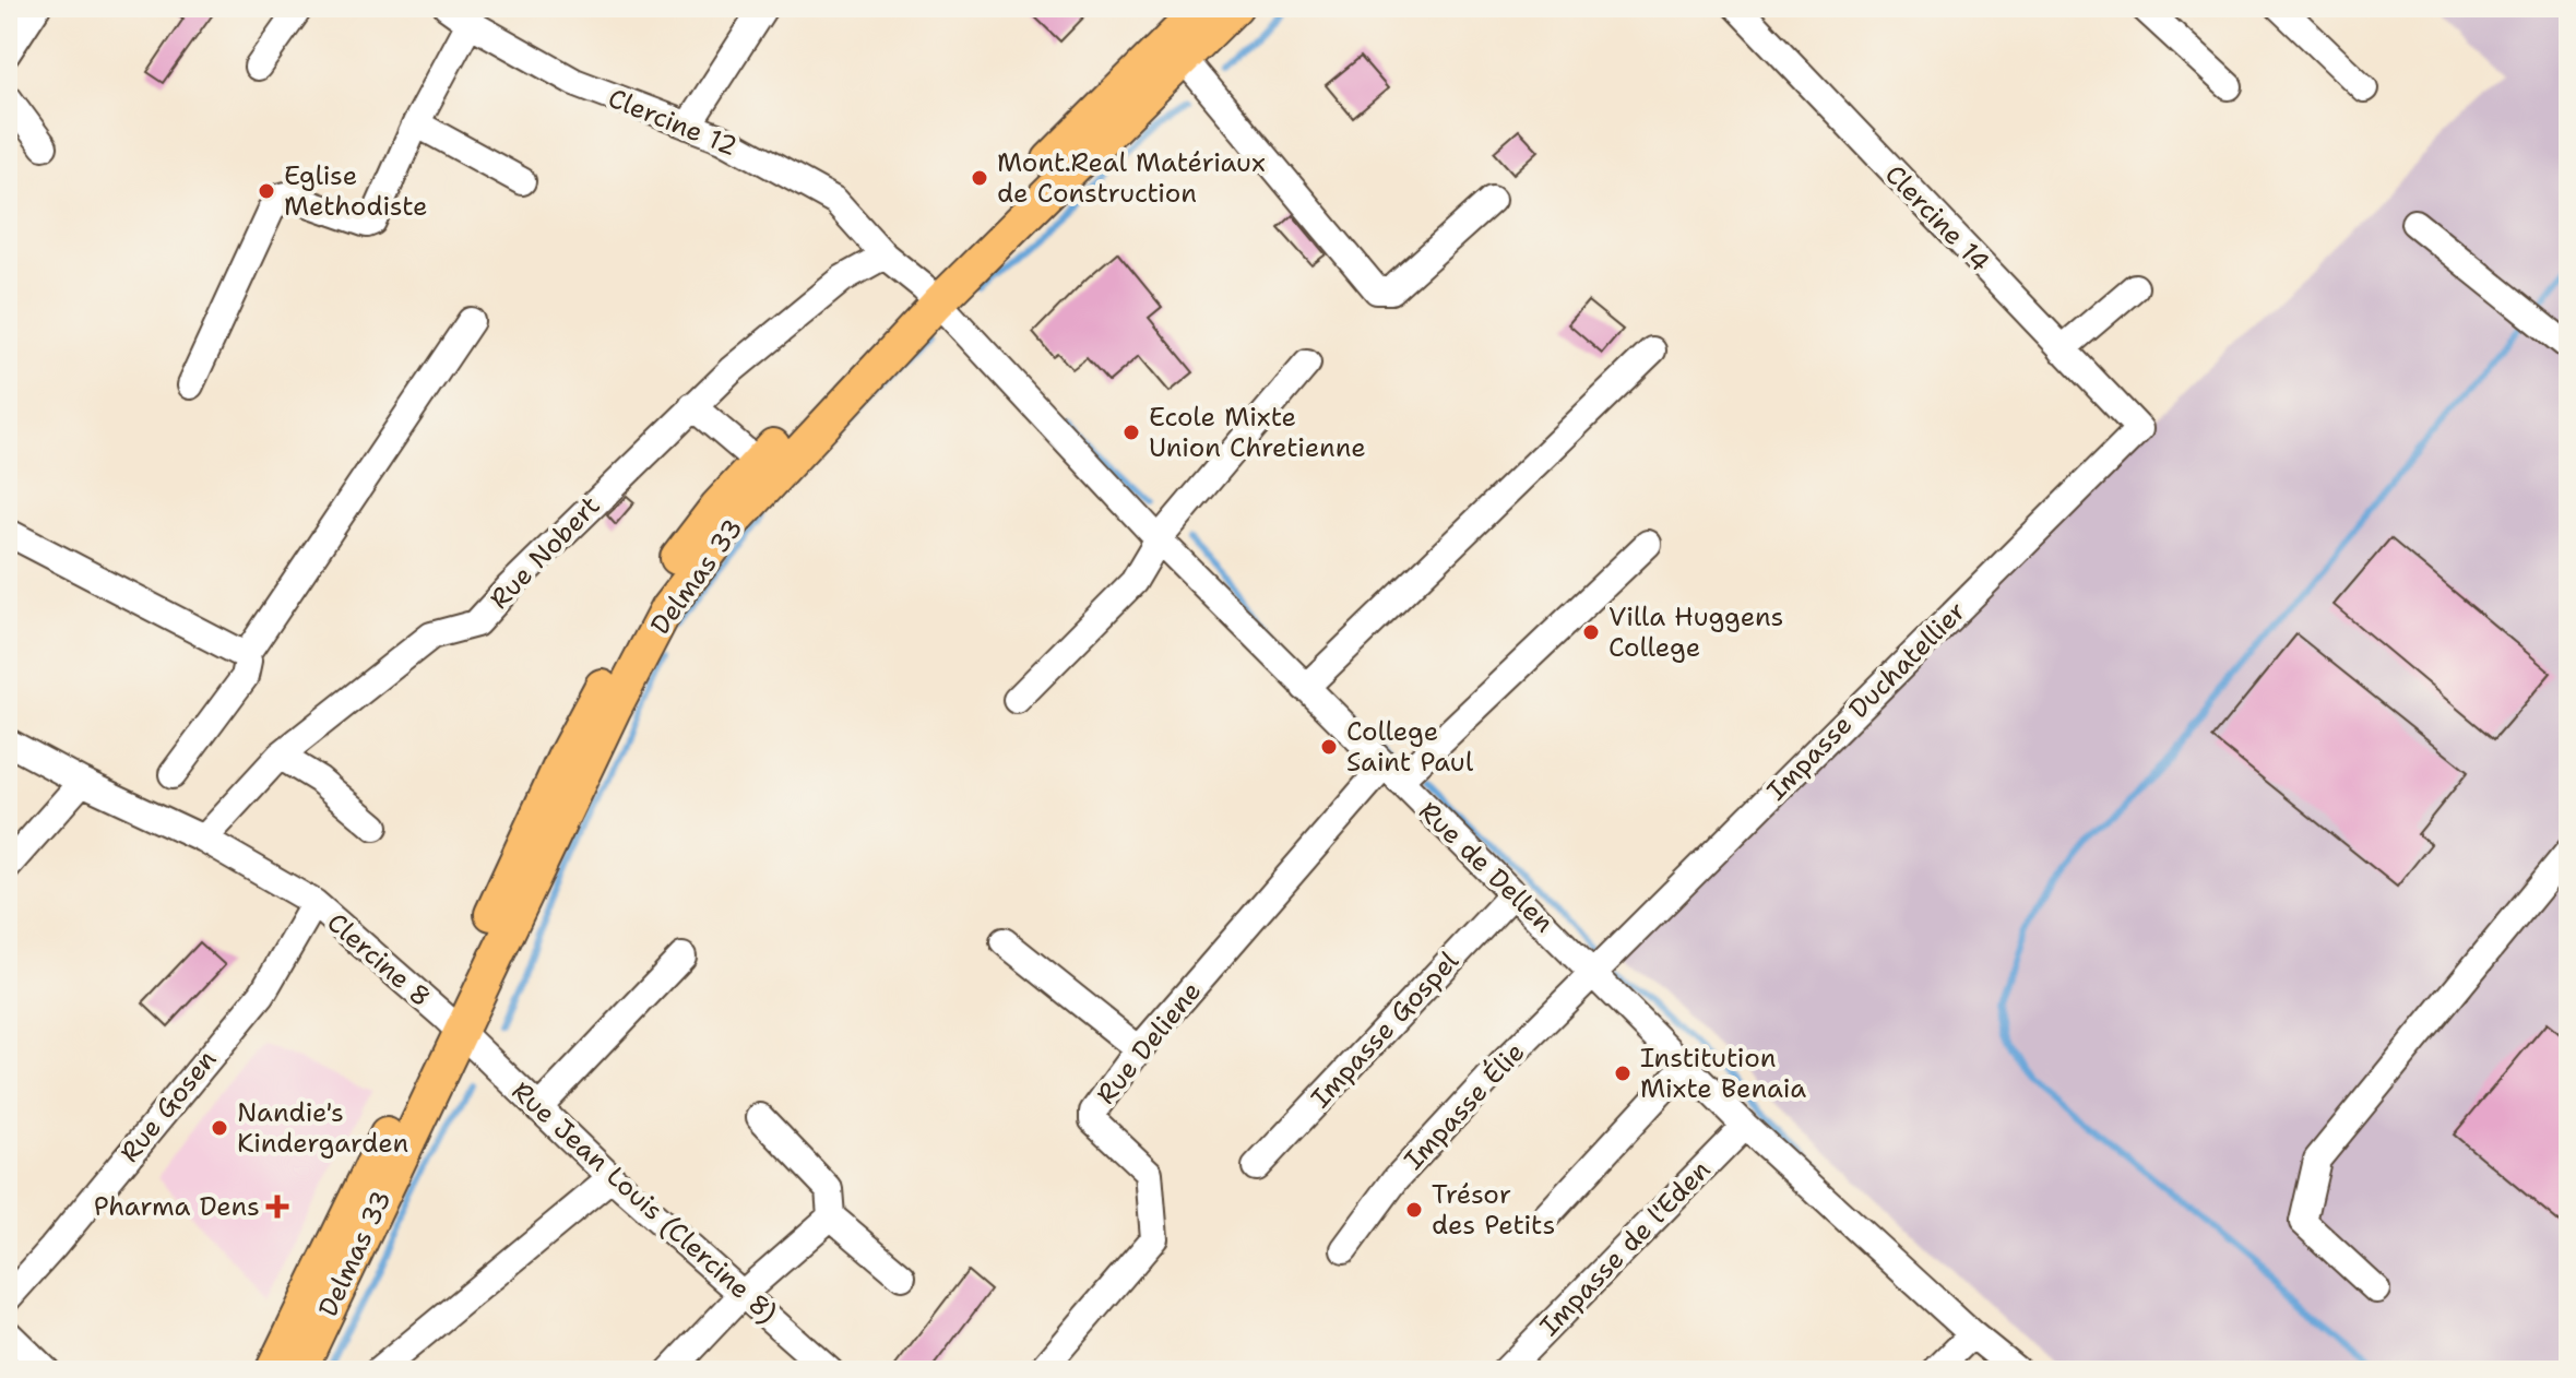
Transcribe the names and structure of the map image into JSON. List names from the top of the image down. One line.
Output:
{"streets":{"main road":["Delmas 33"],"street":["Clercine 12","Clercine 14","Rue Nobert","Impasse Duchatellier","Rue de Dellen","Clercine 8","Impasse Gospel","Rue Deliene","Rue Gosen","Impasse Élie","Rue Jean Louis (Clercine 8)","Impasse de l'Eden"]},"crossings":[["Clercine 12","Rue Nobert"],["Clercine 12","Delmas 33"],["Clercine 12","Rue de Dellen"],["Clercine 14","Impasse Duchatellier"],["Rue Nobert","Clercine 8"],["Delmas 33","Rue de Dellen"],["Delmas 33","Clercine 8"],["Delmas 33","Rue Jean Louis (Clercine 8)"],["Impasse Duchatellier","Rue de Dellen"],["Impasse Duchatellier","Impasse Élie"],["Rue de Dellen","Impasse Gospel"],["Rue de Dellen","Rue Deliene"],["Rue de Dellen","Impasse Élie"],["Rue de Dellen","Impasse de l'Eden"],["Clercine 8","Rue Gosen"],["Clercine 8","Rue Jean Louis (Clercine 8)"]],"places":{"other":["Mont.Real Matériaux de Construction","Eglise Methodiste","Ecole Mixte Union Chretienne","Villa Huggens College","College Saint Paul","Institution Mixte Benaia","Nandie's Kindergarden","Trésor des Petits"],"health":["Pharma Dens"]}}
